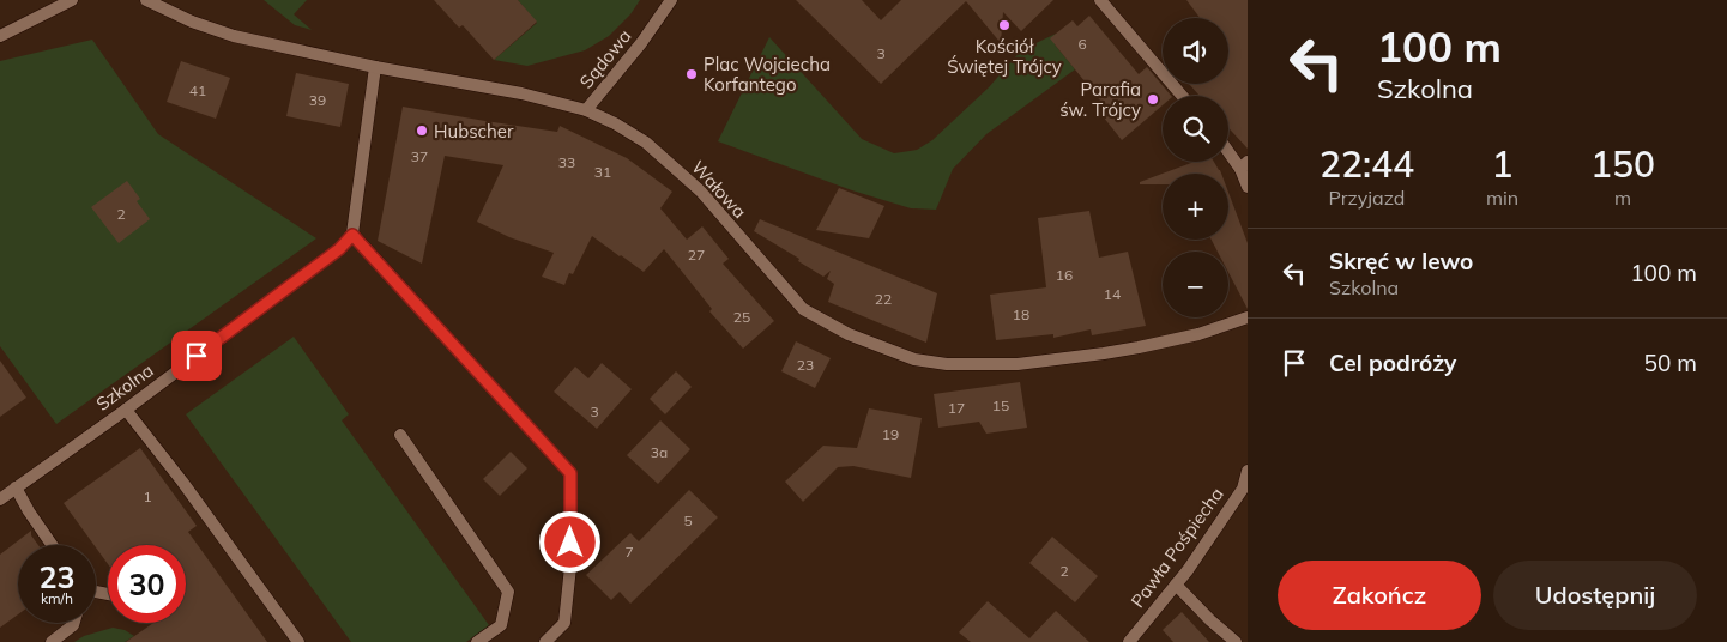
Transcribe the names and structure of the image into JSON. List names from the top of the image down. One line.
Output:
{"streets":{"street":["Sądowa","Wałowa","Szkolna","Pawła Pośpiecha"]},"crossings":[["Sądowa","Wałowa"]],"places":["Kościół Świętej Trójcy","Plac Wojciecha Korfantego","Parafia św. Trójcy","Hubscher"],"house_numbers":["6","3","41","39","37","33","31","2","27","16","14","22","18","25","23","15","17","3","19","3a","1","5","7","2"],"page":{"turn":["100 m","Szkolna"],"map_buttons":["+","−"],"eta":["22:44","Przyjazd","1","min","150","m"],"list":[{"name":"Skręć w lewo","note":"Szkolna","value":"100 m"},{"name":"Cel podróży","value":"50 m"}],"speed":"23 km/h","limit":"30","buttons":["Zakończ","Udostępnij"]}}
